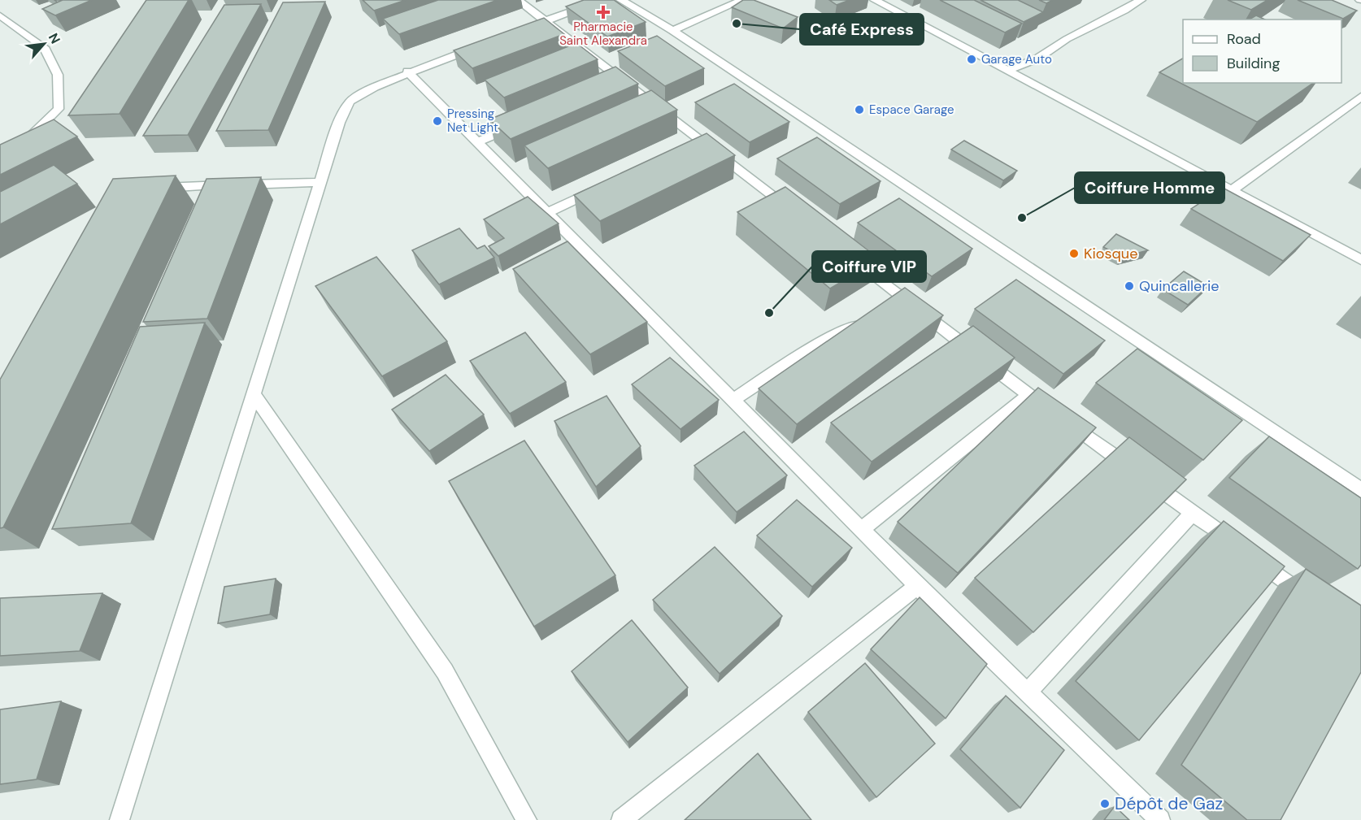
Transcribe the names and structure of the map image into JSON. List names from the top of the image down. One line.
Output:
{"places":{"health":["Pharmacie Saint Alexandra"],"other":["Café Express","Garage Auto","Espace Garage","Pressing Net Light","Coiffure Homme","Kiosque","Quincallerie","Coiffure VIP","Dépôt de Gaz"]},"legend":["Road","Building"],"north":"top right"}
